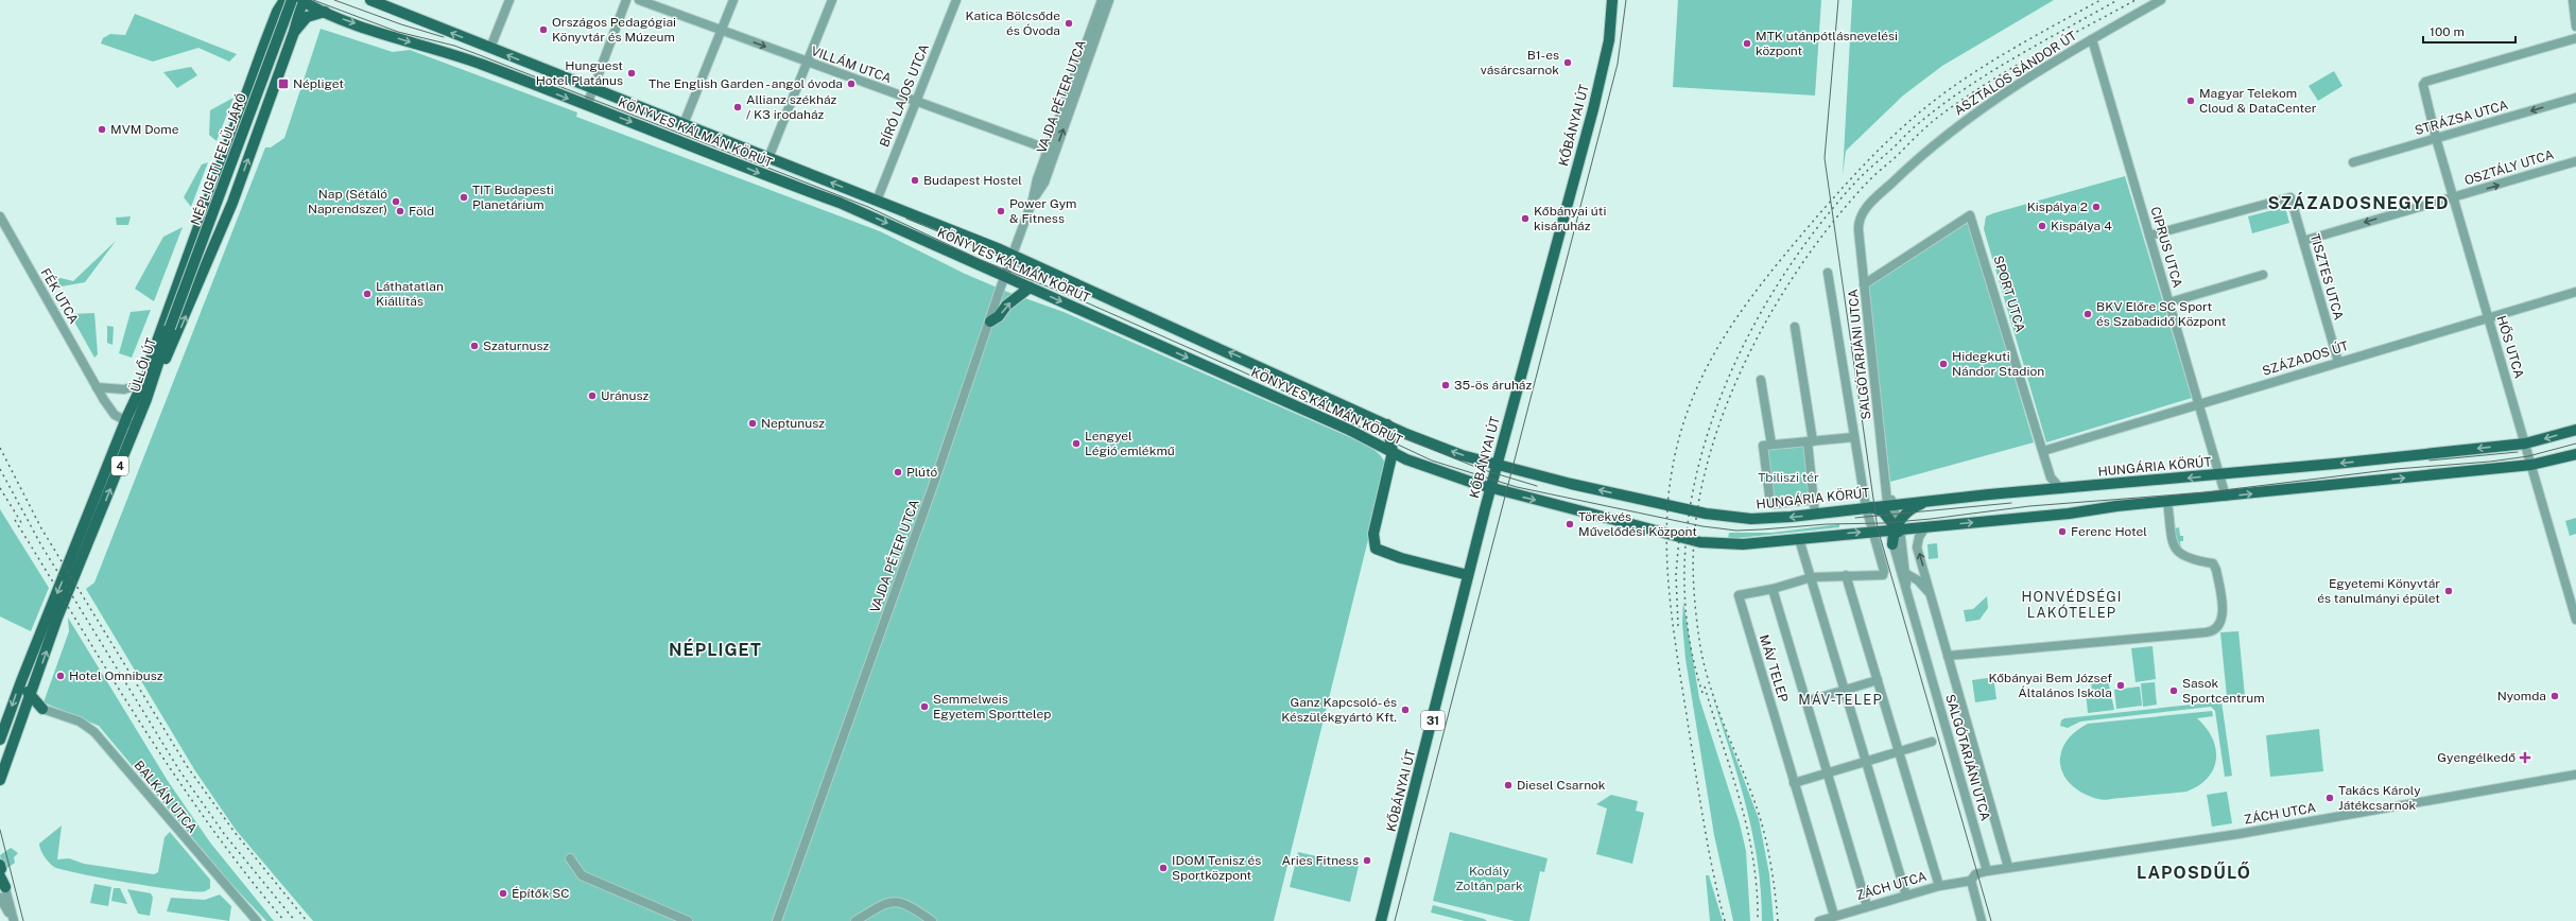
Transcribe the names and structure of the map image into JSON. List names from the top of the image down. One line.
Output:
{"streets":{"main road":["KŐBÁNYAI ÚT","KÖNYVES KÁLMÁN KÖRÚT","NÉPLIGETI FELÜLJÁRÓ","ÜLLŐI ÚT","4","HUNGÁRIA KÖRÚT","31"],"street":["VILLÁM UTCA","ASZTALOS SÁNDOR ÚT","BÍRÓ LAJOS UTCA","VAJDA PÉTER UTCA","STRÁZSA UTCA","OSZTÁLY UTCA","CIPRUS UTCA","TISZTES UTCA","SPORT UTCA","FÉK UTCA","HŐS UTCA","SALGÓTARJÁNI UTCA","SZÁZADOS ÚT","MÁV TELEP","BALKÁN UTCA","ZÁCH UTCA"]},"crossings":[["VILLÁM UTCA","BÍRÓ LAJOS UTCA"],["VILLÁM UTCA","VAJDA PÉTER UTCA"],["ASZTALOS SÁNDOR ÚT","CIPRUS UTCA"],["ASZTALOS SÁNDOR ÚT","SALGÓTARJÁNI UTCA"],["BÍRÓ LAJOS UTCA","KÖNYVES KÁLMÁN KÖRÚT"],["VAJDA PÉTER UTCA","KÖNYVES KÁLMÁN KÖRÚT"],["STRÁZSA UTCA","HŐS UTCA"],["KŐBÁNYAI ÚT","KÖNYVES KÁLMÁN KÖRÚT"],["KÖNYVES KÁLMÁN KÖRÚT","HUNGÁRIA KÖRÚT"],["NÉPLIGETI FELÜLJÁRÓ","ÜLLŐI ÚT"],["OSZTÁLY UTCA","TISZTES UTCA"],["OSZTÁLY UTCA","HŐS UTCA"],["CIPRUS UTCA","TISZTES UTCA"],["CIPRUS UTCA","SZÁZADOS ÚT"],["CIPRUS UTCA","HUNGÁRIA KÖRÚT"],["TISZTES UTCA","SZÁZADOS ÚT"],["SPORT UTCA","SALGÓTARJÁNI UTCA"],["SPORT UTCA","SZÁZADOS ÚT"],["FÉK UTCA","ÜLLŐI ÚT"],["HŐS UTCA","SZÁZADOS ÚT"],["HŐS UTCA","HUNGÁRIA KÖRÚT"],["SALGÓTARJÁNI UTCA","HUNGÁRIA KÖRÚT"],["SALGÓTARJÁNI UTCA","MÁV TELEP"],["SALGÓTARJÁNI UTCA","ZÁCH UTCA"],["MÁV TELEP","ZÁCH UTCA"]],"one_way":["STRÁZSA UTCA"],"districts":["SZÁZADOSNEGYED","HONVÉDSÉGI LAKÓTELEP","NÉPLIGET","MÁV-TELEP","LAPOSDŰLŐ"],"parks":["Tbiliszi tér","Kodály Zoltán park"],"places":{"other":["Katica Bölcsőde és Óvoda","Országos Pedagógiai Könyvtár és Múzeum","MTK utánpótlásnevelési központ","B1-es vásárcsarnok","Hunguest Hotel Platánus","The English Garden - angol óvoda","Magyar Telekom Cloud & DataCenter","Allianz székház / K3 irodaház","MVM Dome","Budapest Hostel","TIT Budapesti Planetárium","Nap (Sétáló Naprendszer)","Kispálya 2","Föld","Power Gym & Fitness","Kőbányai úti kisáruház","Kispálya 4","Láthatatlan Kiállítás","BKV Előre SC Sport és Szabadidő Központ","Szaturnusz","Hidegkuti Nándor Stadion","35-ös áruház","Uránusz","Neptunusz","Lengyel Légió emlékmű","Plútó","Törekvés Művelődési Központ","Ferenc Hotel","Egyetemi Könyvtár és tanulmányi épület","Hotel Omnibusz","Kőbányai Bem József Általános Iskola","Sasok Sportcentrum","Nyomda","Semmelweis Egyetem Sporttelep","Ganz Kapcsoló- és Készülékgyártó Kft.","Diesel Csarnok","Takács Károly Játékcsarnok","Aries Fitness","IDOM Tenisz és Sportközpont","Építők SC"],"transit":["Népliget"],"health":["Gyengélkedő"]},"scale_bar":"100 m"}
